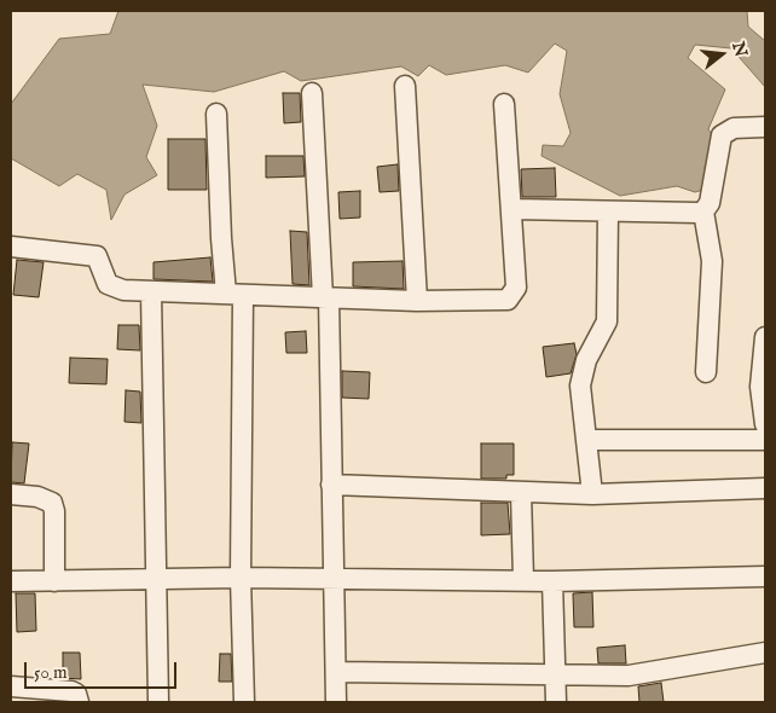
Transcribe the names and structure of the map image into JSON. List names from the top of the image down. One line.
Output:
{"scale_bar":"50 m","north":"right"}
